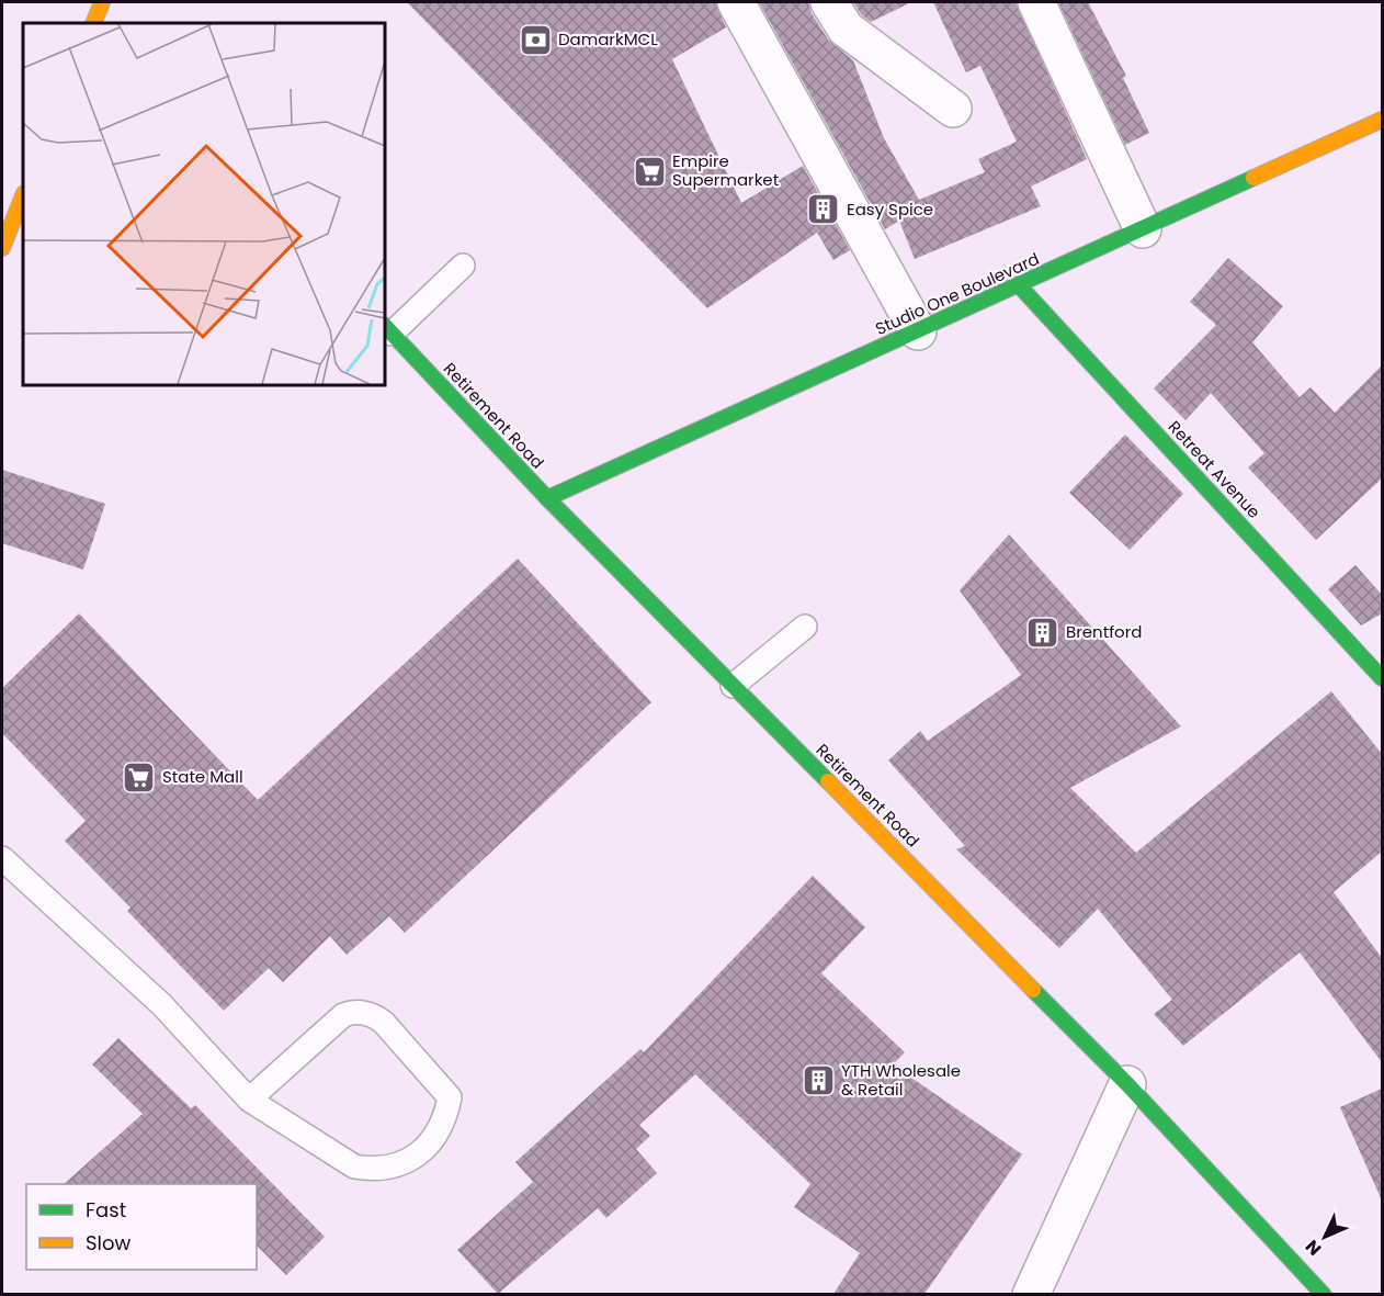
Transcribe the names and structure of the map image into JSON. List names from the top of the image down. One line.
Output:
{"streets":{"street":["Studio One Boulevard","Retirement Road","Retreat Avenue"]},"crossings":[["Studio One Boulevard","Retirement Road"],["Studio One Boulevard","Retreat Avenue"]],"places":{"bank":["DamarkMCL"],"supermarket":["Empire Supermarket","State Mall"],"building":["Easy Spice","Brentford","YTH Wholesale & Retail"]},"legend":["Fast","Slow"],"north":"bottom left"}
